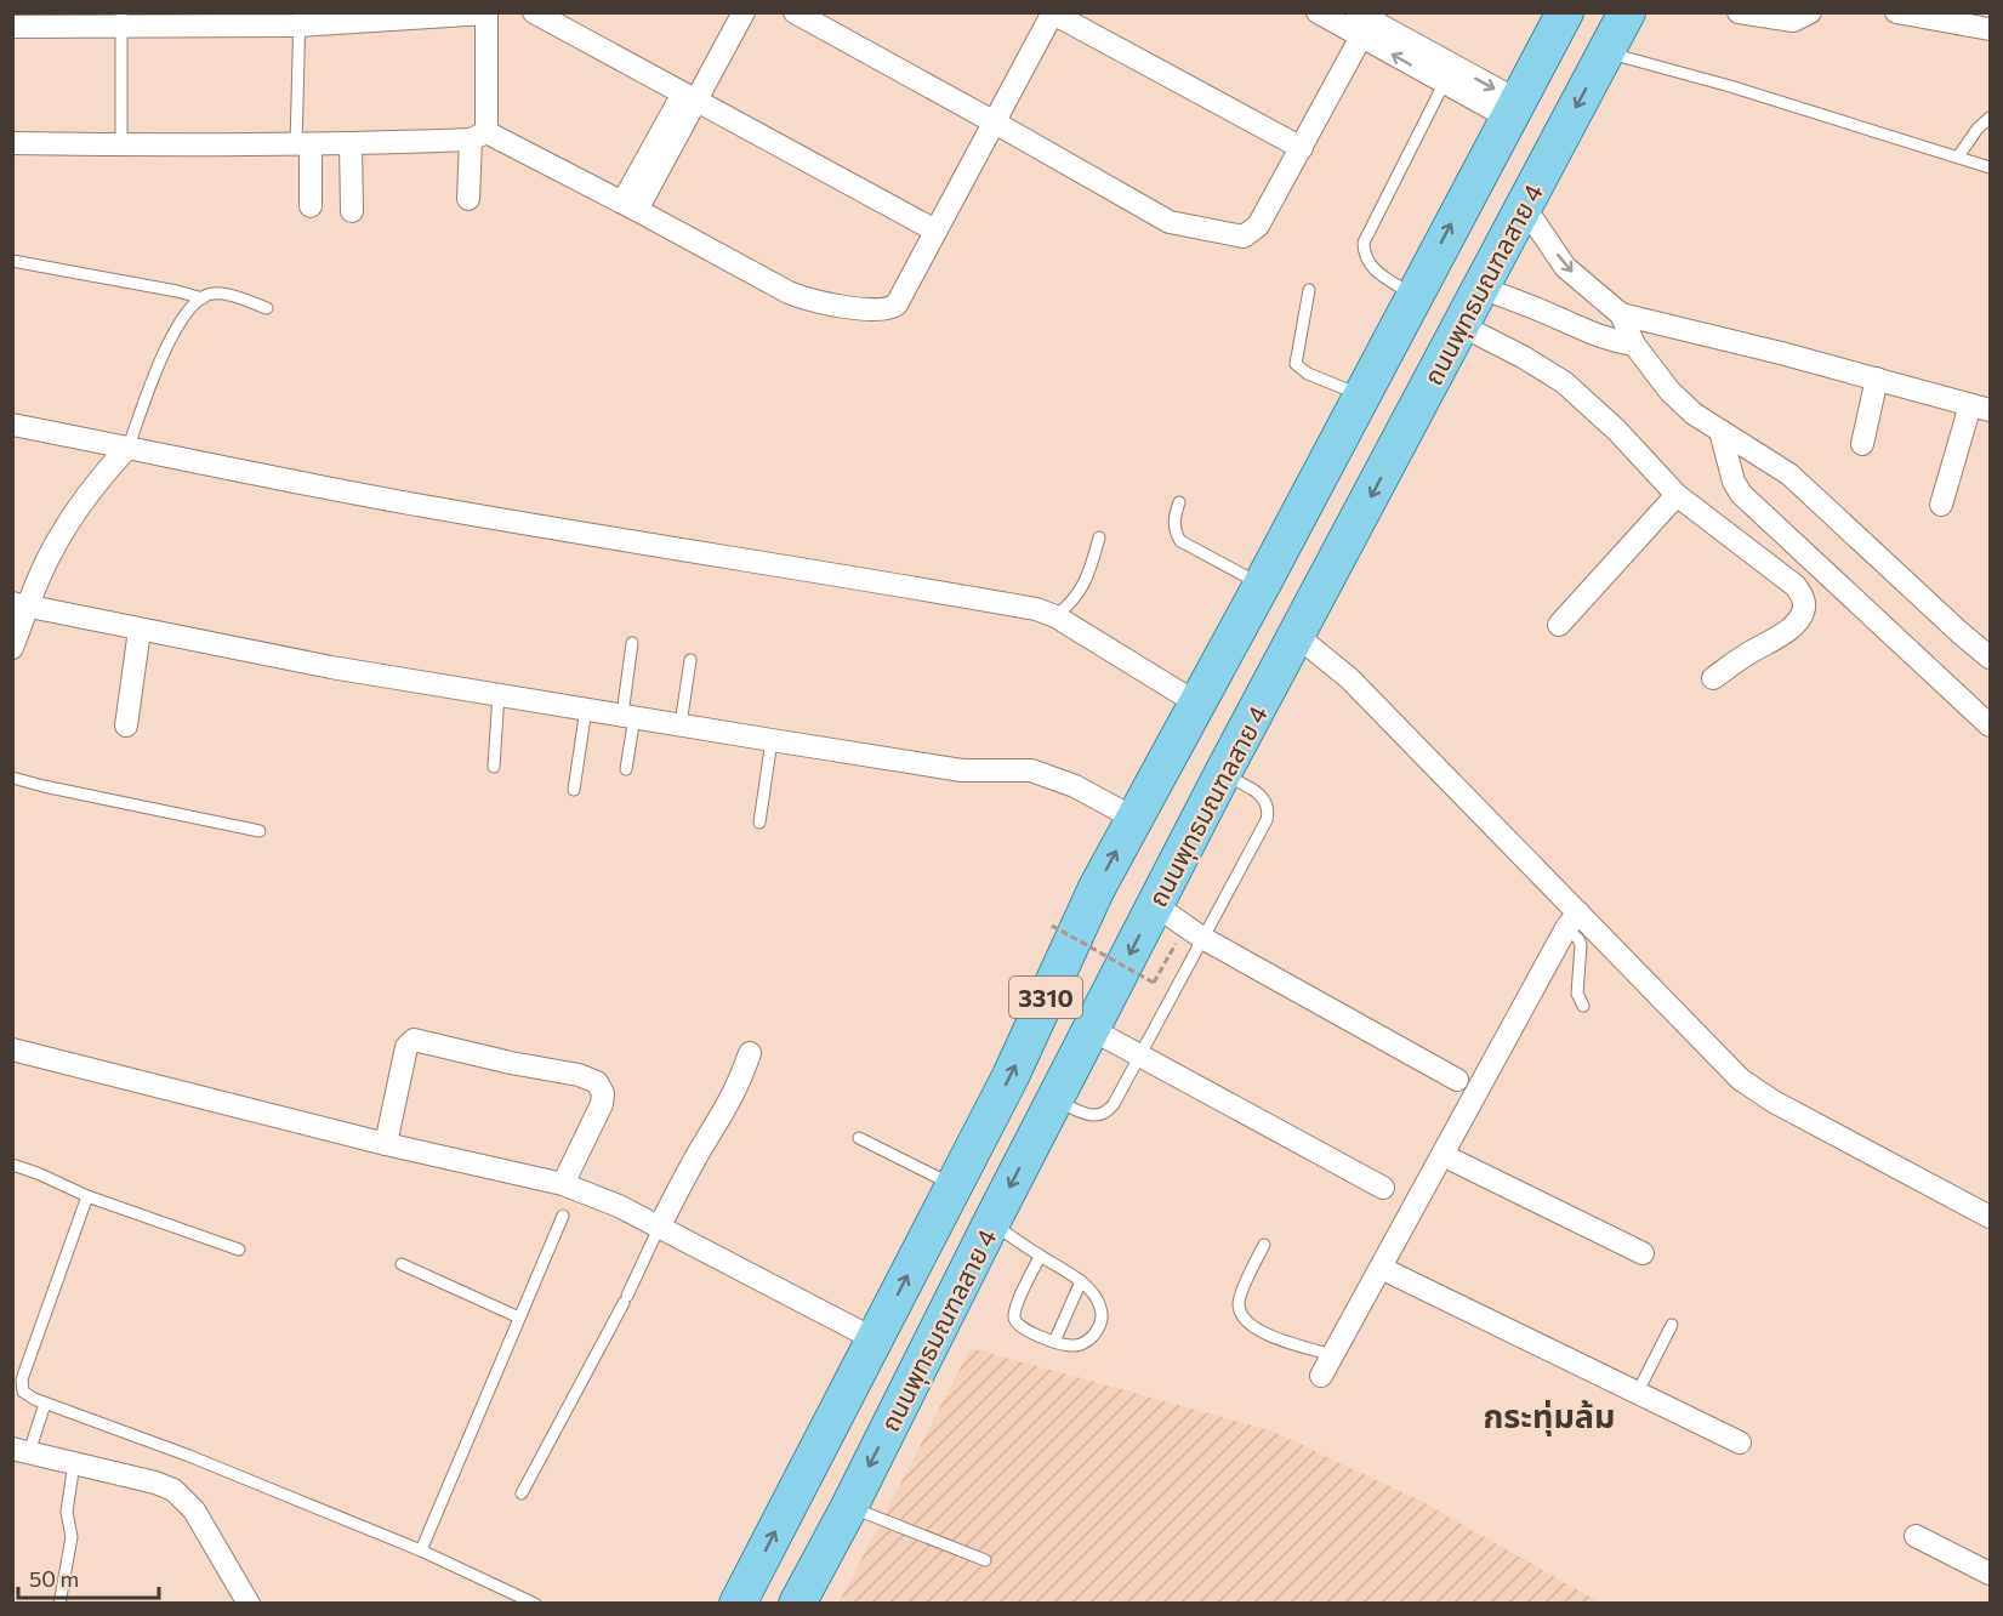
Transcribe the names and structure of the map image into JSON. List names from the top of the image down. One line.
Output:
{"streets":{"main road":["ถนนพุทธมณฑลสาย 4","3310"]},"districts":["กระทุ่มล้ม"],"scale_bar":"50 m"}
